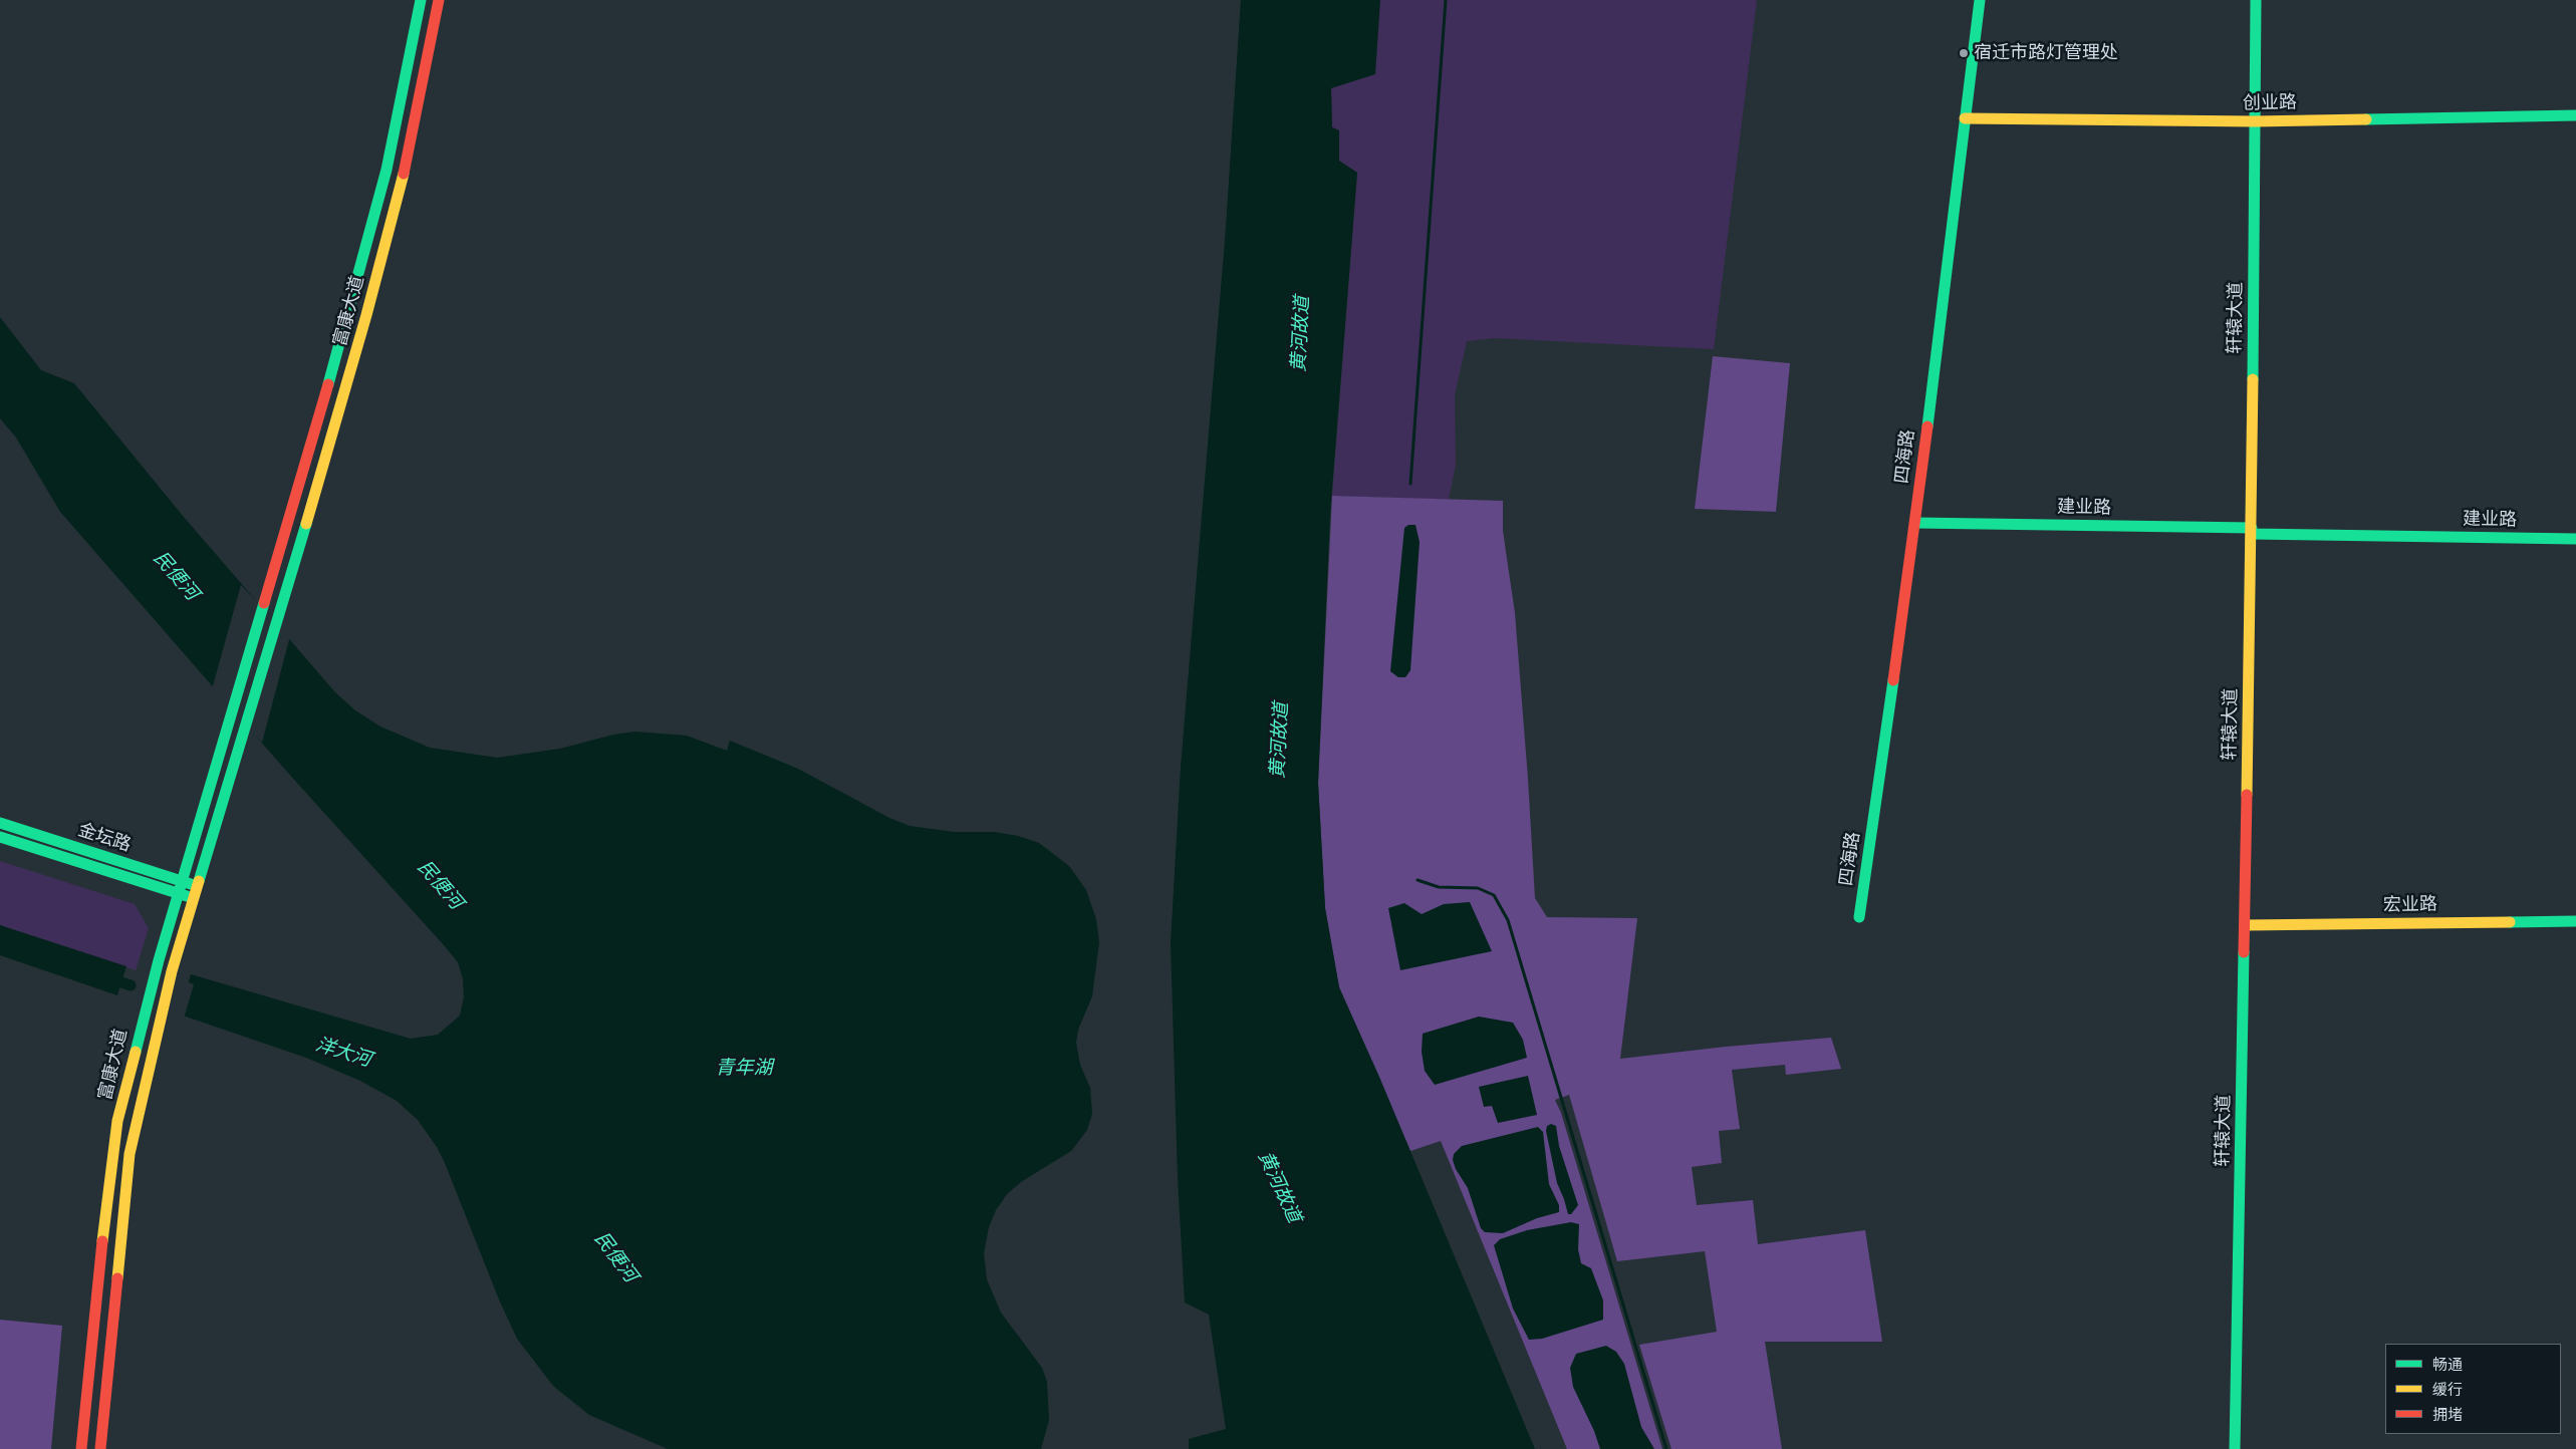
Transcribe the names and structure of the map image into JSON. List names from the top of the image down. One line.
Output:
{"streets":{"street":["创业路","富康大道","轩辕大道","四海路","建业路","金坛路","宏业路"]},"crossings":[["创业路","轩辕大道"],["创业路","四海路"],["富康大道","金坛路"],["轩辕大道","建业路"],["轩辕大道","宏业路"],["四海路","建业路"]],"water":["黄河故道","民便河","洋大河","青年湖"],"places":["宿迁市路灯管理处"],"legend":["畅通","缓行","拥堵"]}
